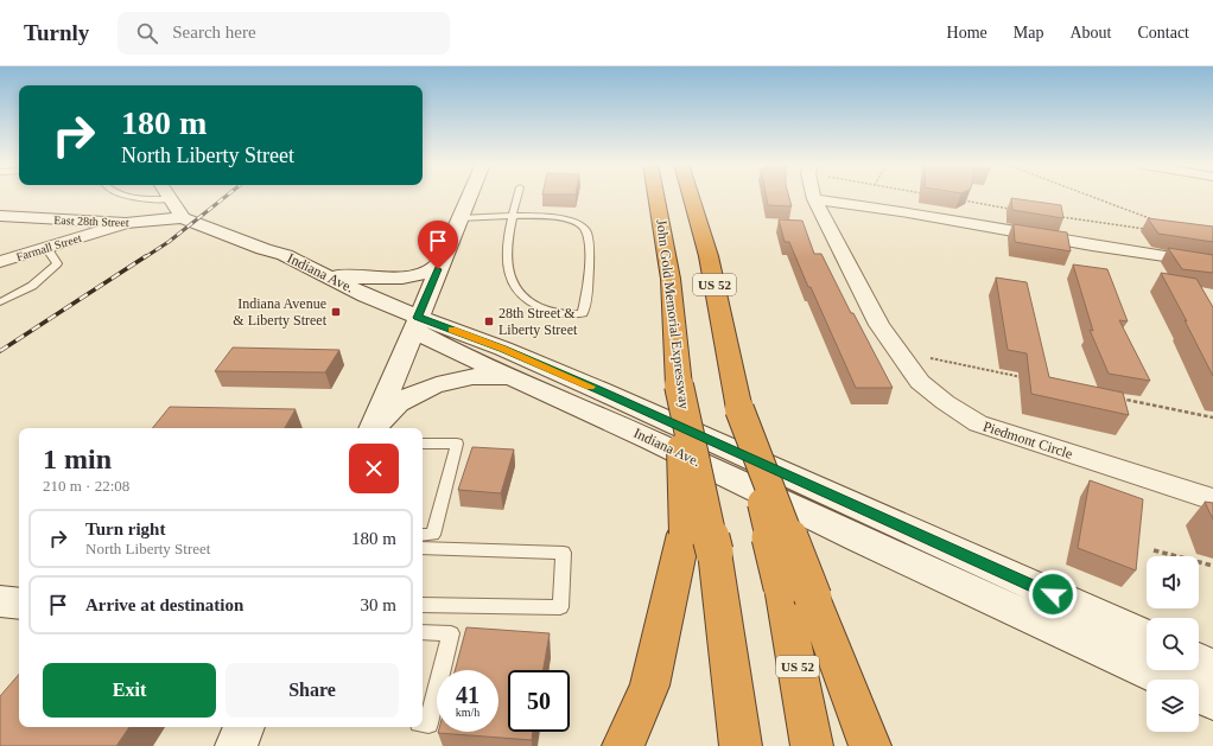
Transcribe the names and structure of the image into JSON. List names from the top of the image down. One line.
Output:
{"streets":{"highway":["US 52","John Gold Memorial Expressway"],"main road":["East 28th Street","Indiana Ave."],"street":["Farmall Street","Piedmont Circle"]},"crossings":[["East 28th Street","Farmall Street"]],"places":{"transit":["Indiana Avenue & Liberty Street","28th Street & Liberty Street"]},"page":{"header":"Turnly","search":"Search here","nav":["Home","Map","About","Contact"],"turn":["180 m","North Liberty Street"],"heading":["1 min","210 m · 22:08"],"list":[{"name":"Turn right","note":"North Liberty Street","value":"180 m"},{"name":"Arrive at destination","value":"30 m"}],"buttons":["Exit","Share"],"speed":"41 km/h","limit":"50"}}
